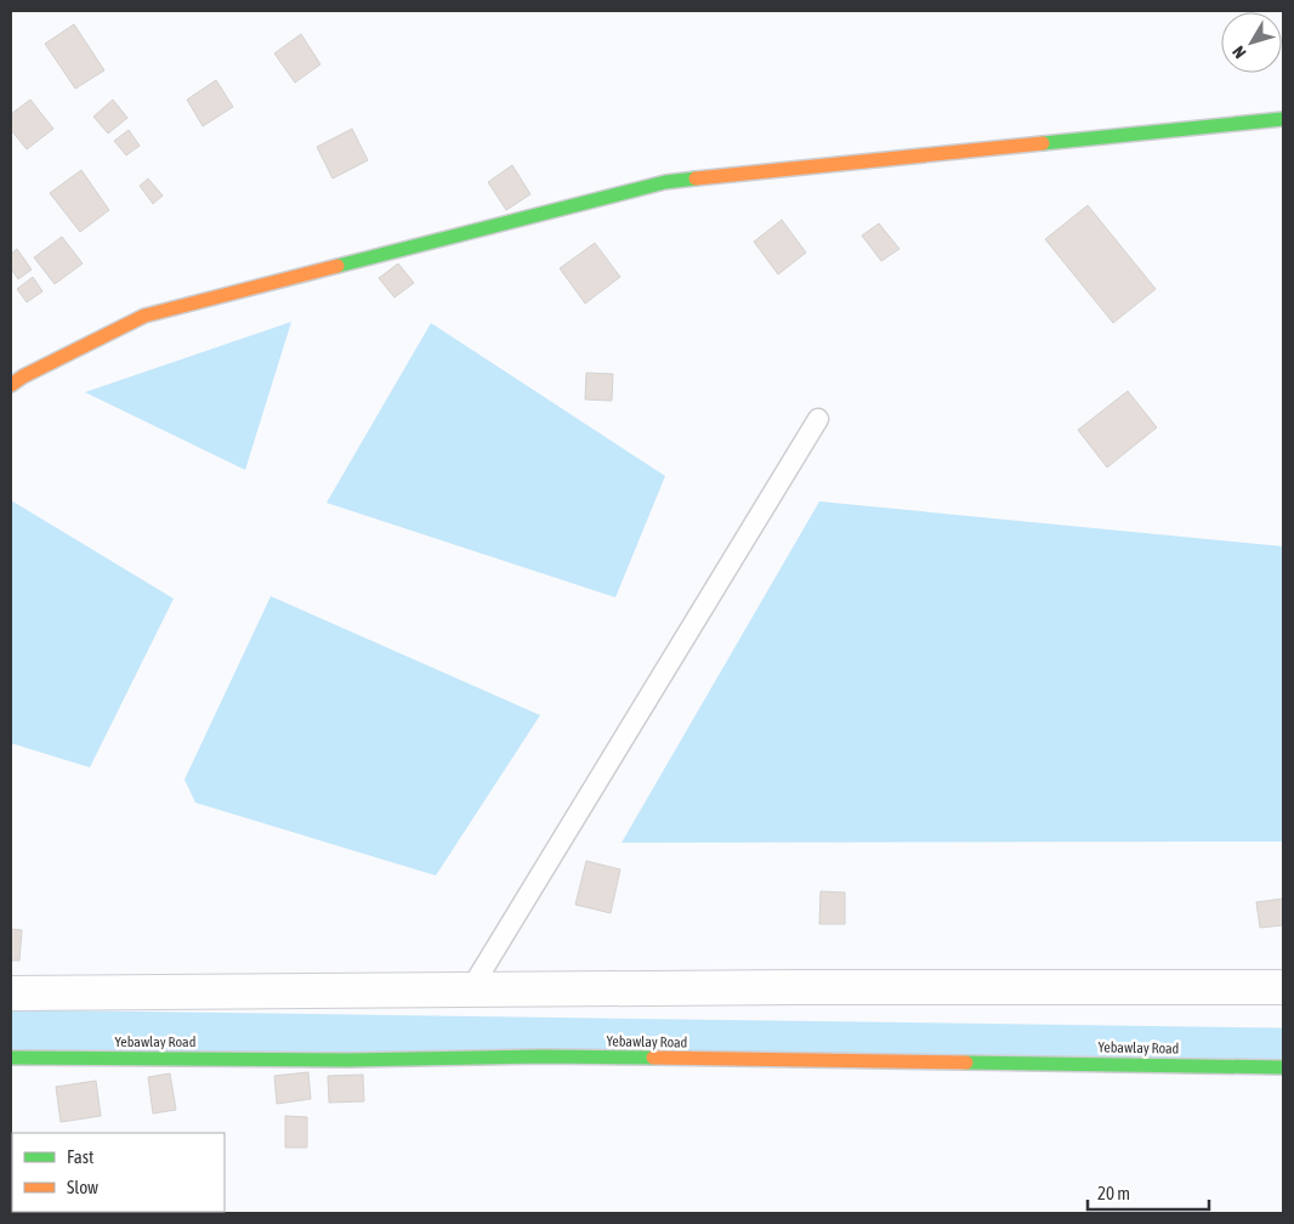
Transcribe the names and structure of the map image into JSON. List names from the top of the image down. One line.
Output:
{"streets":{"street":["Yebawlay Road"]},"legend":["Fast","Slow"],"scale_bar":"20 m","north":"bottom left"}
